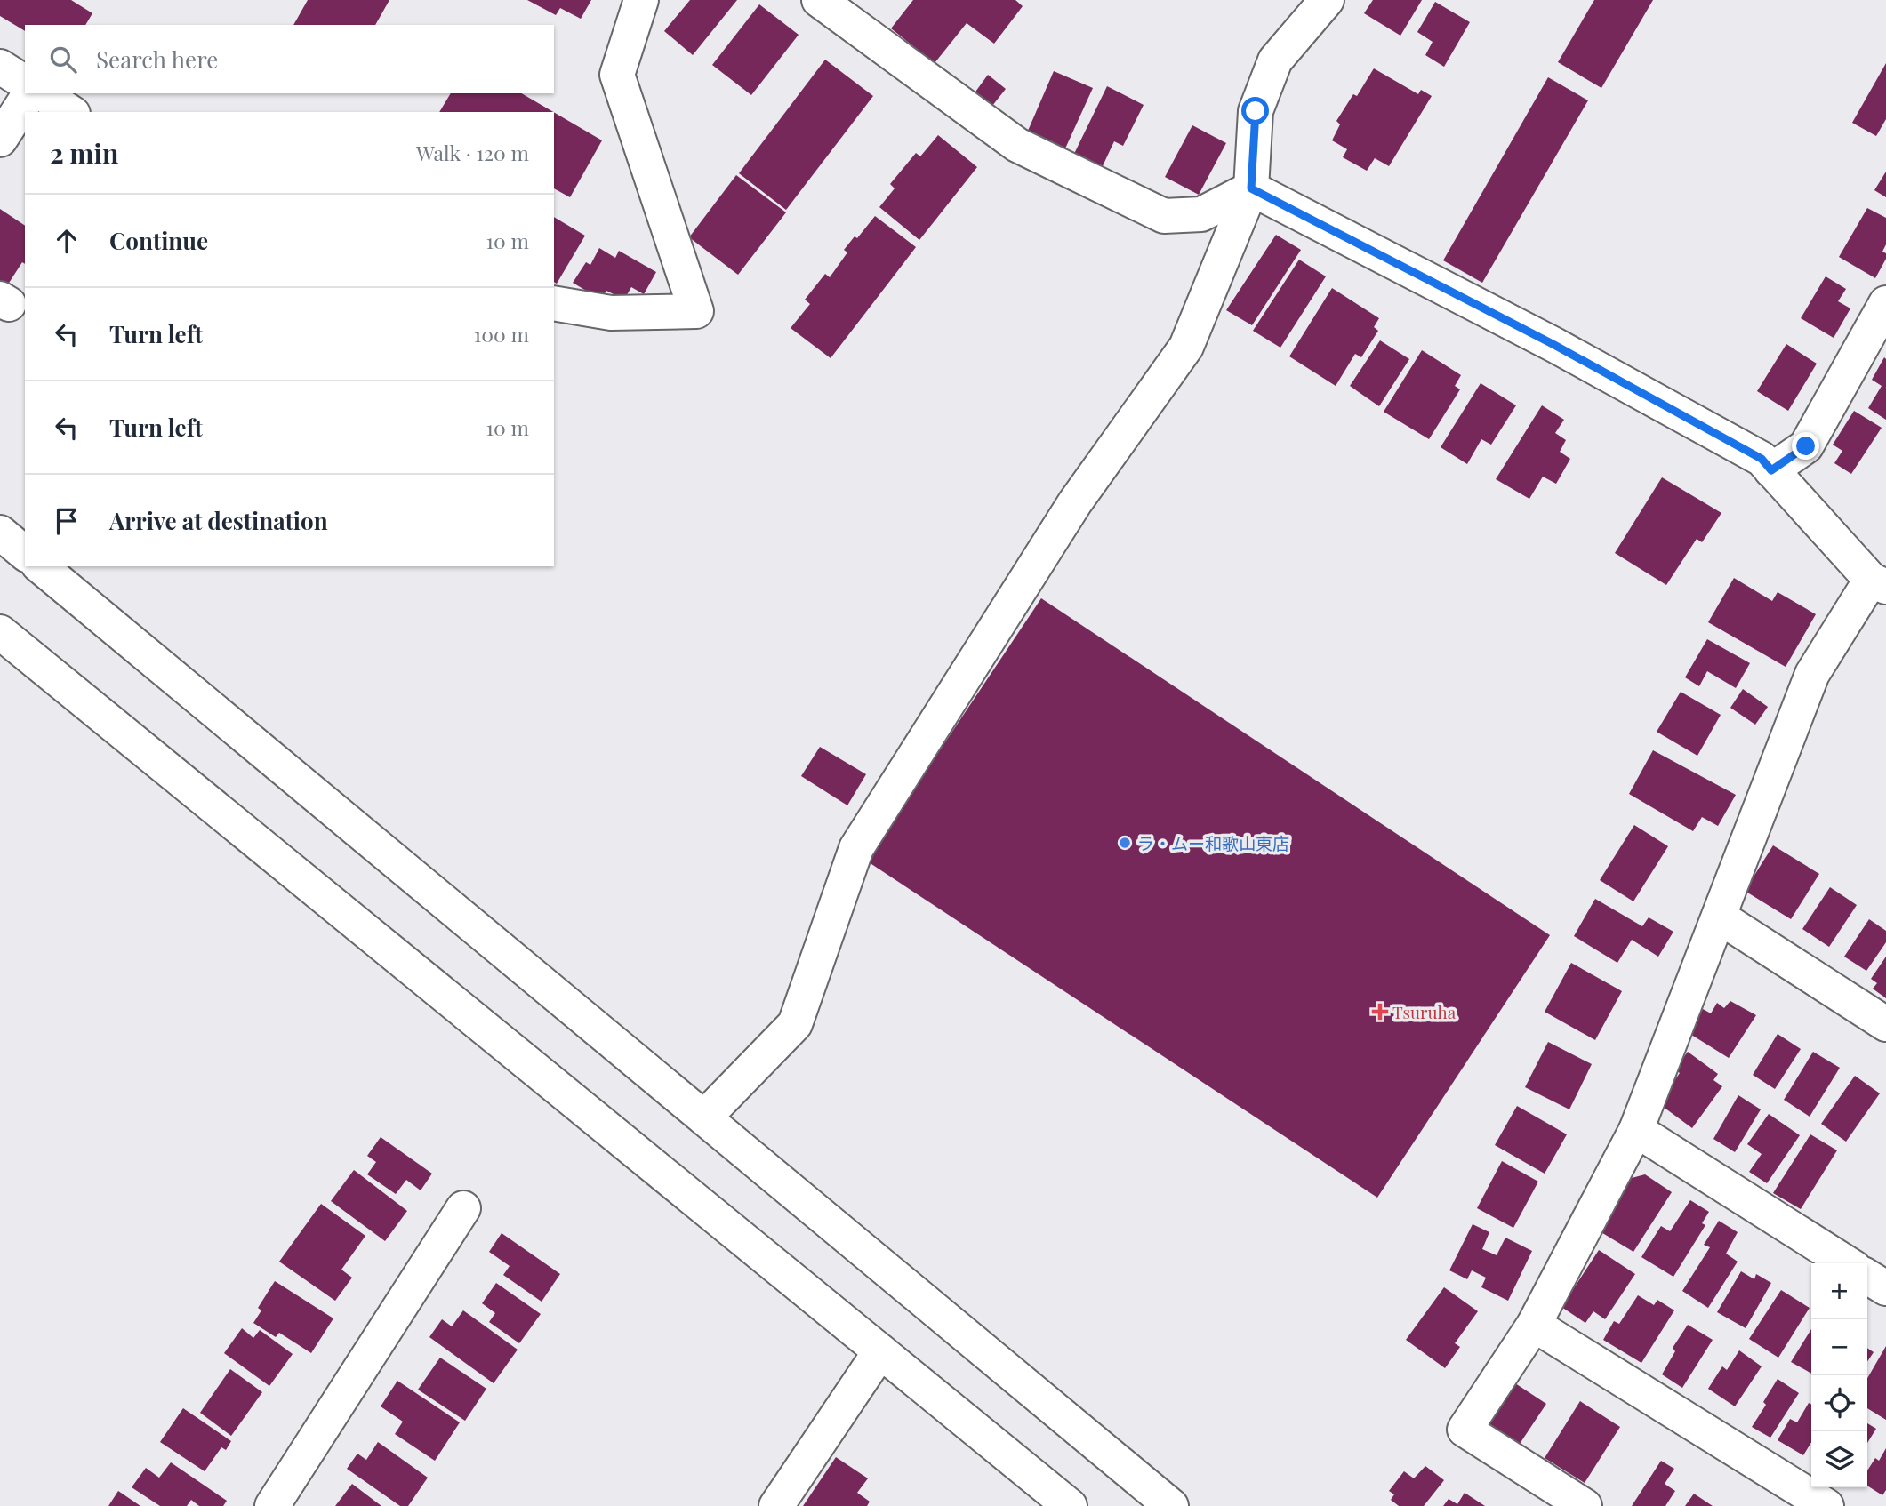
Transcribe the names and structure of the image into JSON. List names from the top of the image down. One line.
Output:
{"places":{"other":["ラ・ムー和歌山東店"],"health":["Tsuruha"]},"page":{"search":"Search here","heading":["2 min","Walk · 120 m"],"list":[["Continue","10 m"],["Turn left","100 m"],["Turn left","10 m"],"Arrive at destination"],"map_buttons":["+","−"]}}
